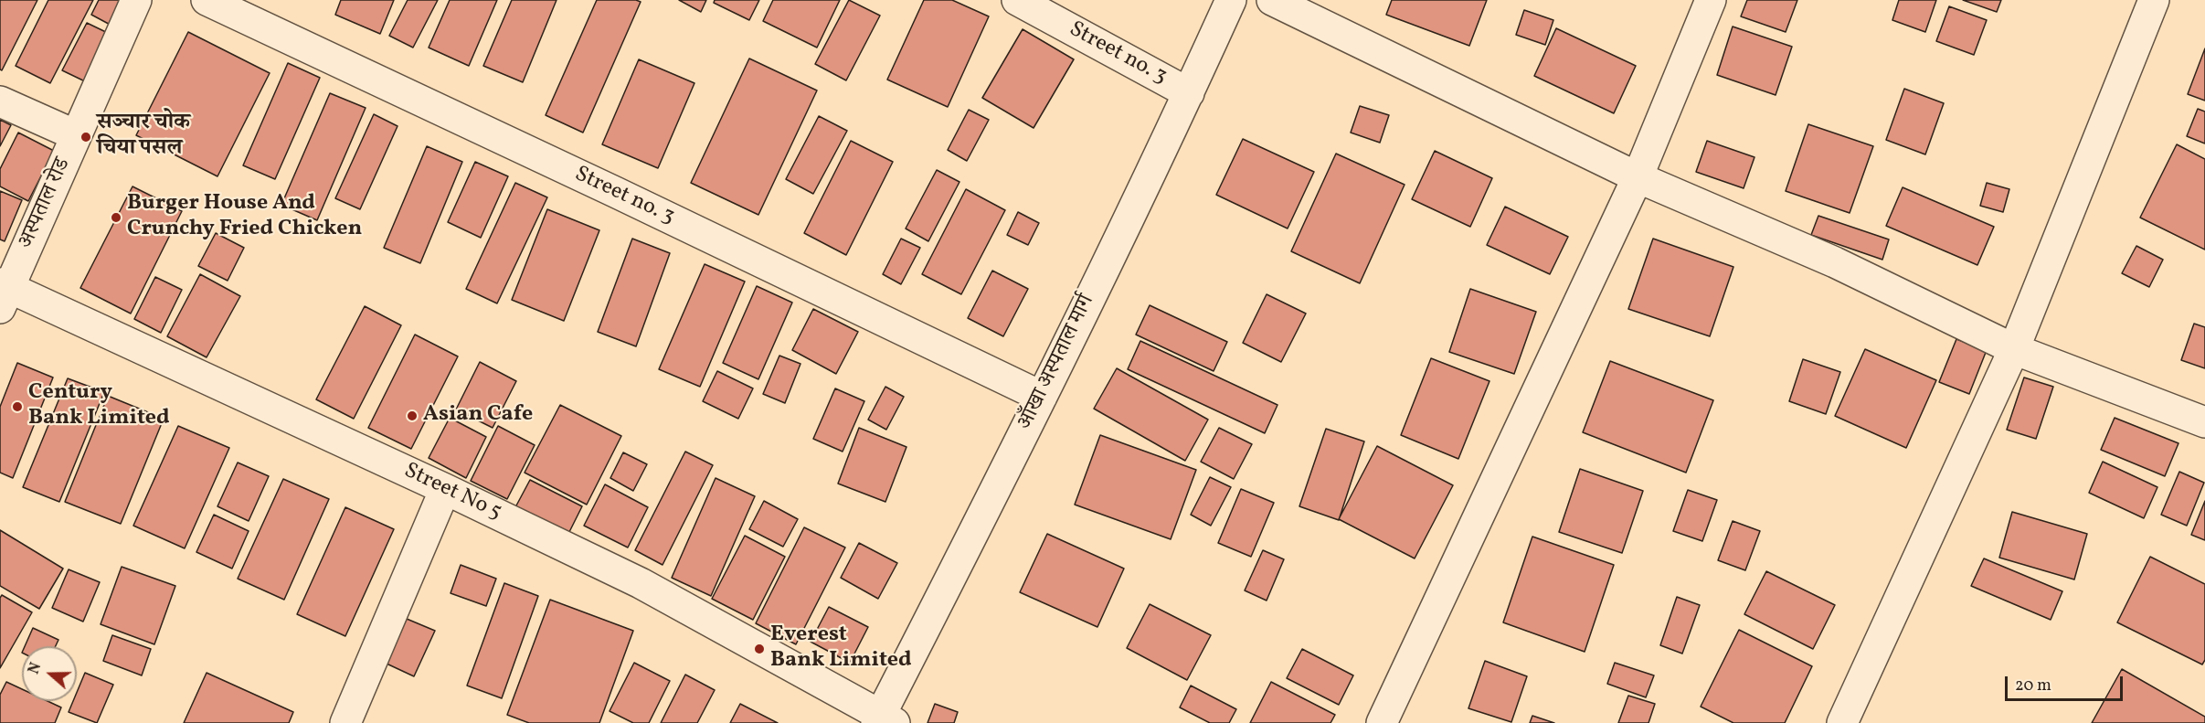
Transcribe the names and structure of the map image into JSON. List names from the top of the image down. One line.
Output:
{"streets":{"street":["Street no. 3","अस्पताल रोड","आँखा अस्पताल मार्ग","Street No 5"]},"crossings":[["Street no. 3","आँखा अस्पताल मार्ग"],["अस्पताल रोड","Street No 5"],["आँखा अस्पताल मार्ग","Street No 5"]],"places":["सञ्चार चोक चिया पसल","Burger House And Crunchy Fried Chicken","Century Bank Limited","Asian Cafe","Everest Bank Limited"],"scale_bar":"20 m","north":"left"}
